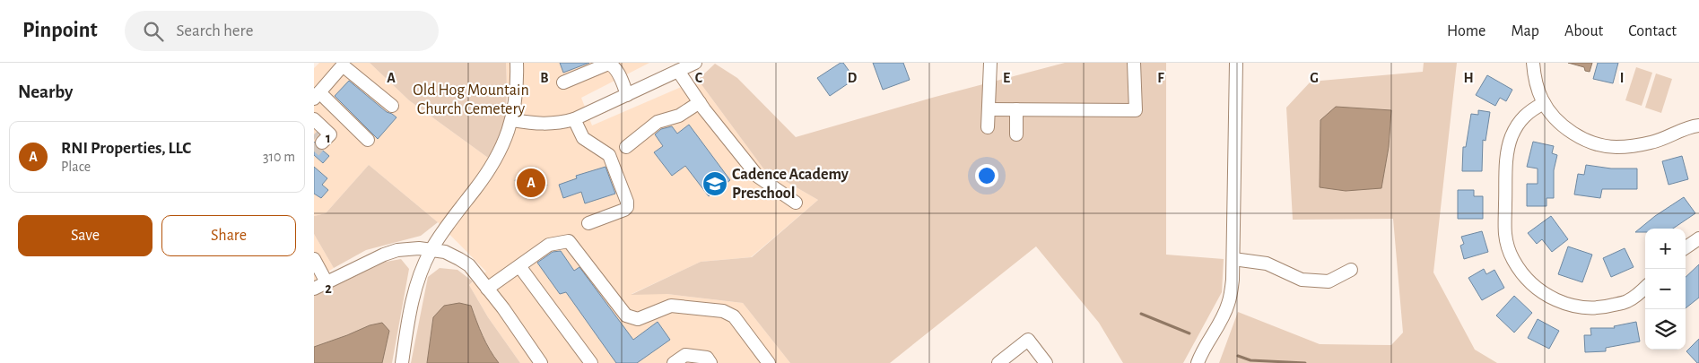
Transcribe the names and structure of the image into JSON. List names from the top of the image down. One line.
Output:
{"parks":["Old Hog Mountain Church Cemetery"],"places":{"school or university":["Cadence Academy Preschool"]},"page":{"header":"Pinpoint","search":"Search here","nav":["Home","Map","About","Contact"],"heading":"Nearby","list":[{"mark":"A","name":"RNI Properties, LLC","note":"Place","value":"310 m"}],"pins":"A","buttons":["Save","Share"],"map_buttons":["+","−"]},"grid":{"columns":["A","B","C","D","E","F","G","H","I"],"rows":["1","2"]}}
